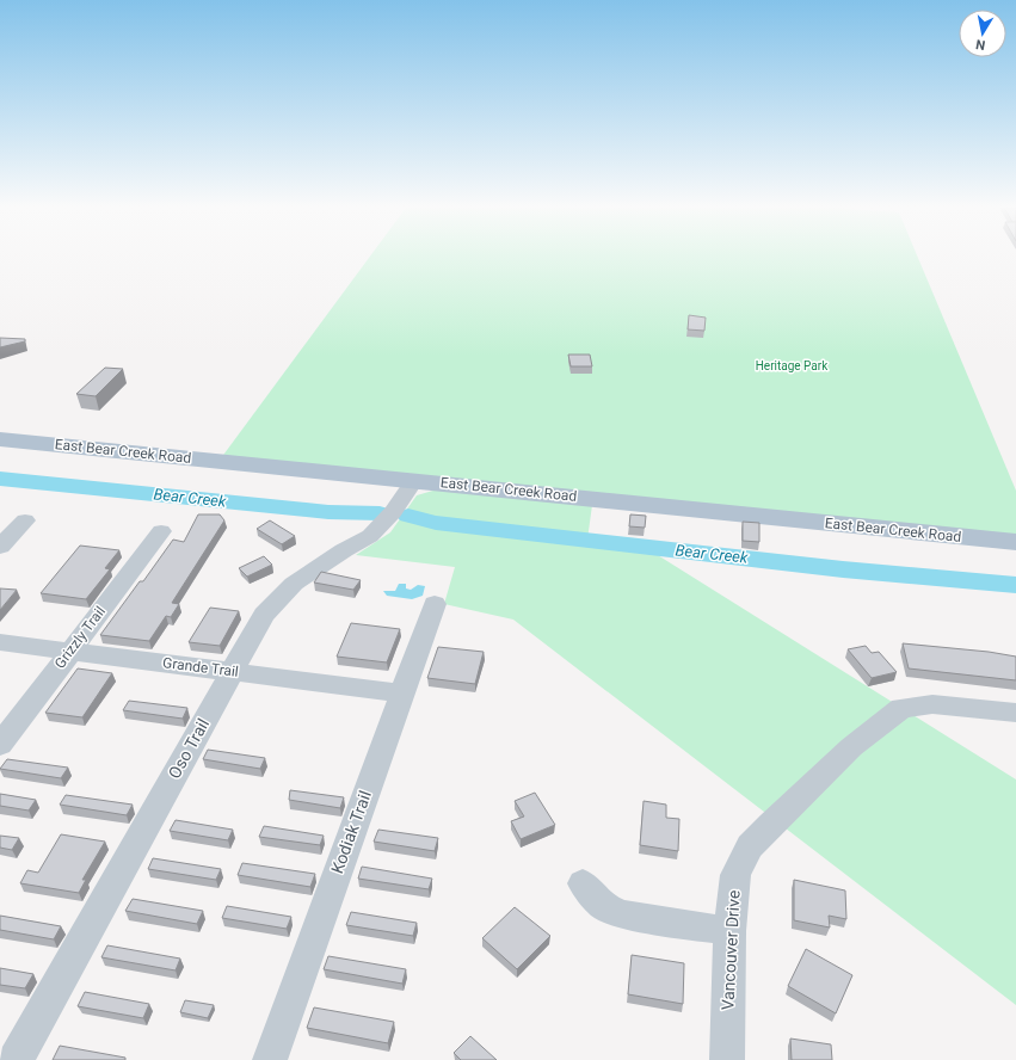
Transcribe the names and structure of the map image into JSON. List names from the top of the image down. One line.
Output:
{"streets":{"main road":["East Bear Creek Road"],"street":["Grizzly Trail","Grande Trail","Oso Trail","Kodiak Trail","Vancouver Drive"]},"crossings":[["East Bear Creek Road","Oso Trail"],["Grizzly Trail","Grande Trail"],["Grande Trail","Oso Trail"],["Grande Trail","Kodiak Trail"]],"water":["Bear Creek"],"parks":["Heritage Park"],"north":"bottom"}
